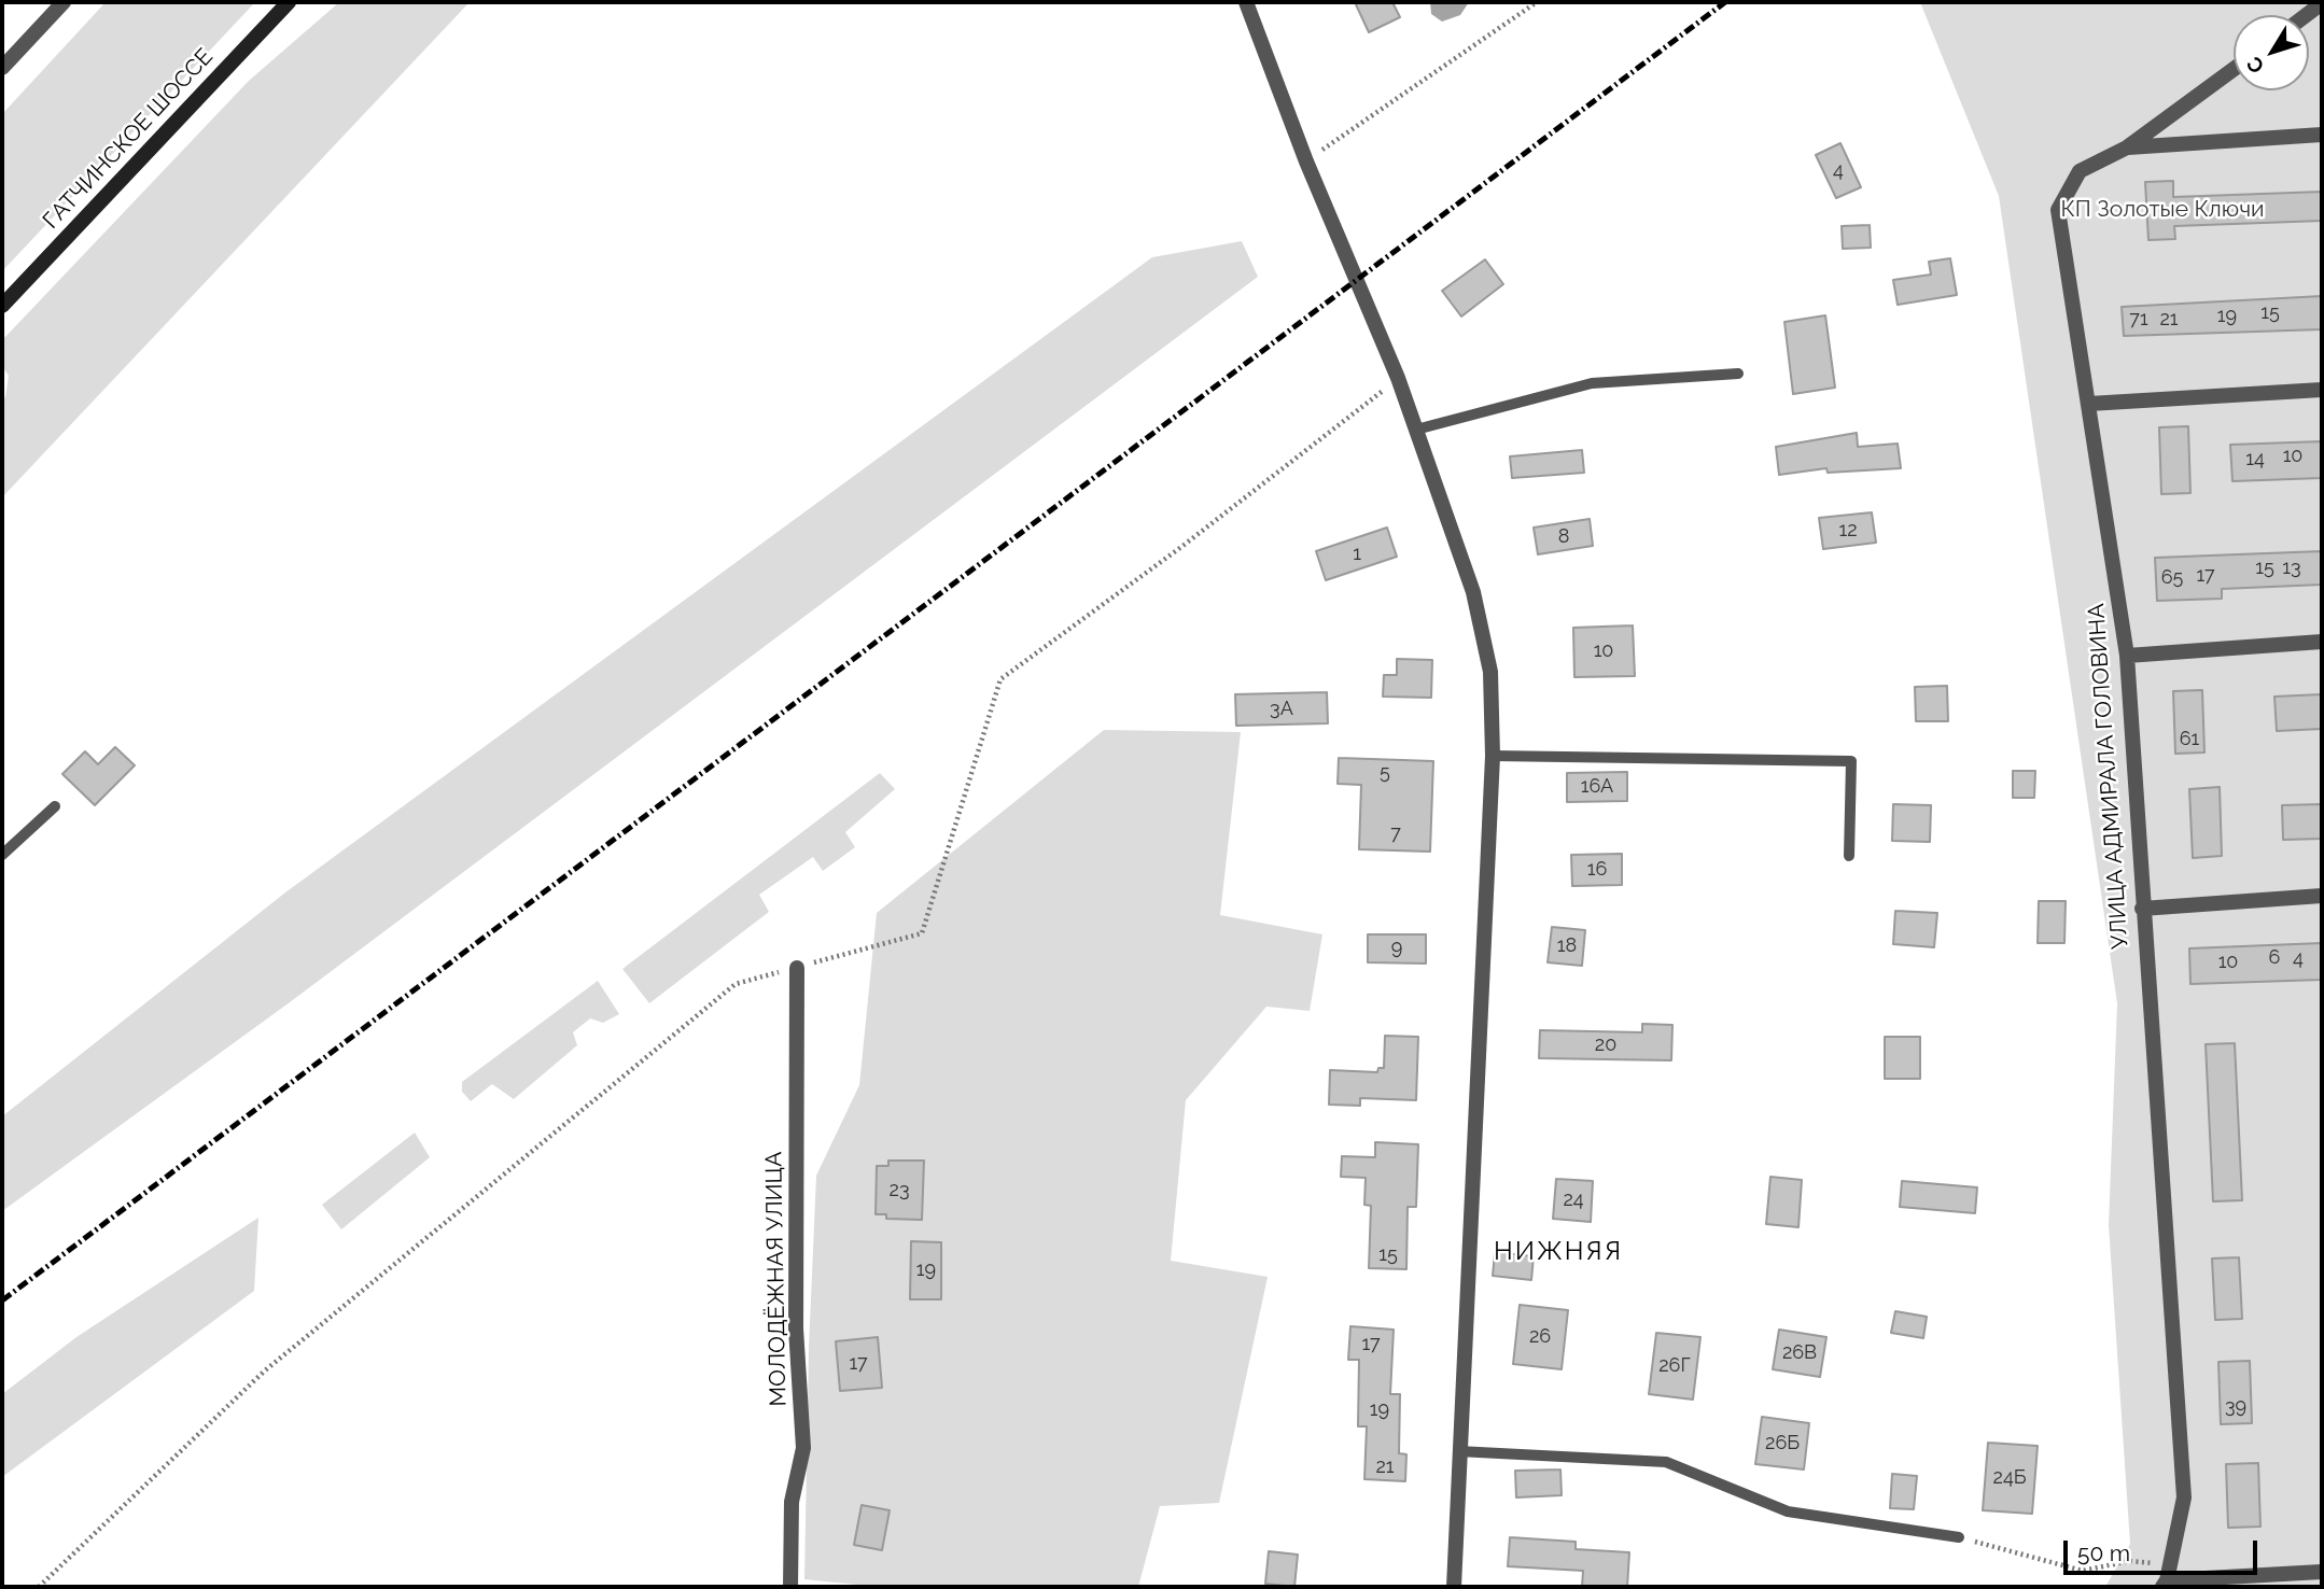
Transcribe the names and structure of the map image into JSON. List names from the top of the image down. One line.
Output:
{"streets":{"main road":["ГАТЧИНСКОЕ ШОССЕ"],"street":["УЛИЦА АДМИРАЛА ГОЛОВИНА","МОЛОДЁЖНАЯ УЛИЦА"]},"districts":["НИЖНЯЯ"],"parks":["КП Золотые Ключи"],"house_numbers":["4","15","19","71","21","10","14","12","8","1","15","13","17","65","10","3А","61","5","16А","7","16","18","9","6","4","10","20","23","24","15","19","26","17","26В","17","26Г","39","19","26Б","21","24Б"],"scale_bar":"50 m","north":"bottom left"}
